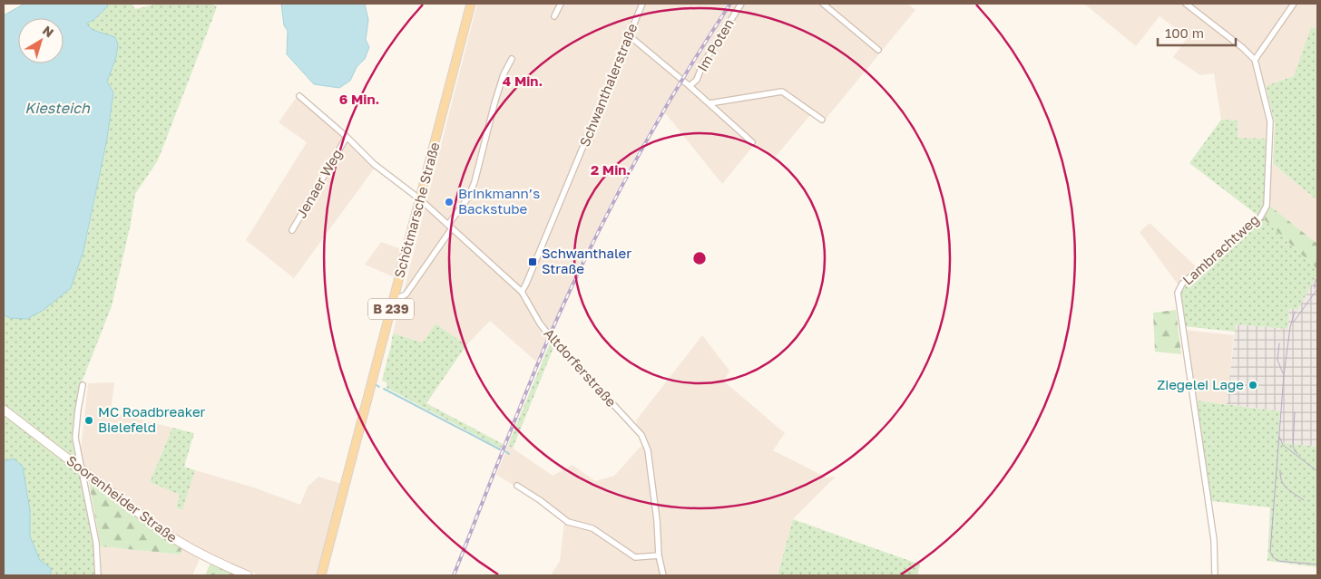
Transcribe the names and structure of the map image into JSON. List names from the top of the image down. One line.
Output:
{"streets":{"main road":["Schötmarsche Straße","B 239","Soorenheider Straße"],"street":["Im Poten","Schwanthalerstraße","Jenaer Weg","Lambrachtweg","Altdorferstraße"]},"crossings":[["Im Poten","Schwanthalerstraße"],["Schwanthalerstraße","Altdorferstraße"],["Jenaer Weg","Altdorferstraße"],["Schötmarsche Straße","Altdorferstraße"]],"water":["Kiesteich"],"places":{"other":["Brinkmann’s Backstube","Ziegelei Lage","MC Roadbreaker Bielefeld"],"transit":["Schwanthaler Straße"]},"scale_bar":"100 m","north":"top right","rings":["4 Min.","6 Min.","2 Min."]}
